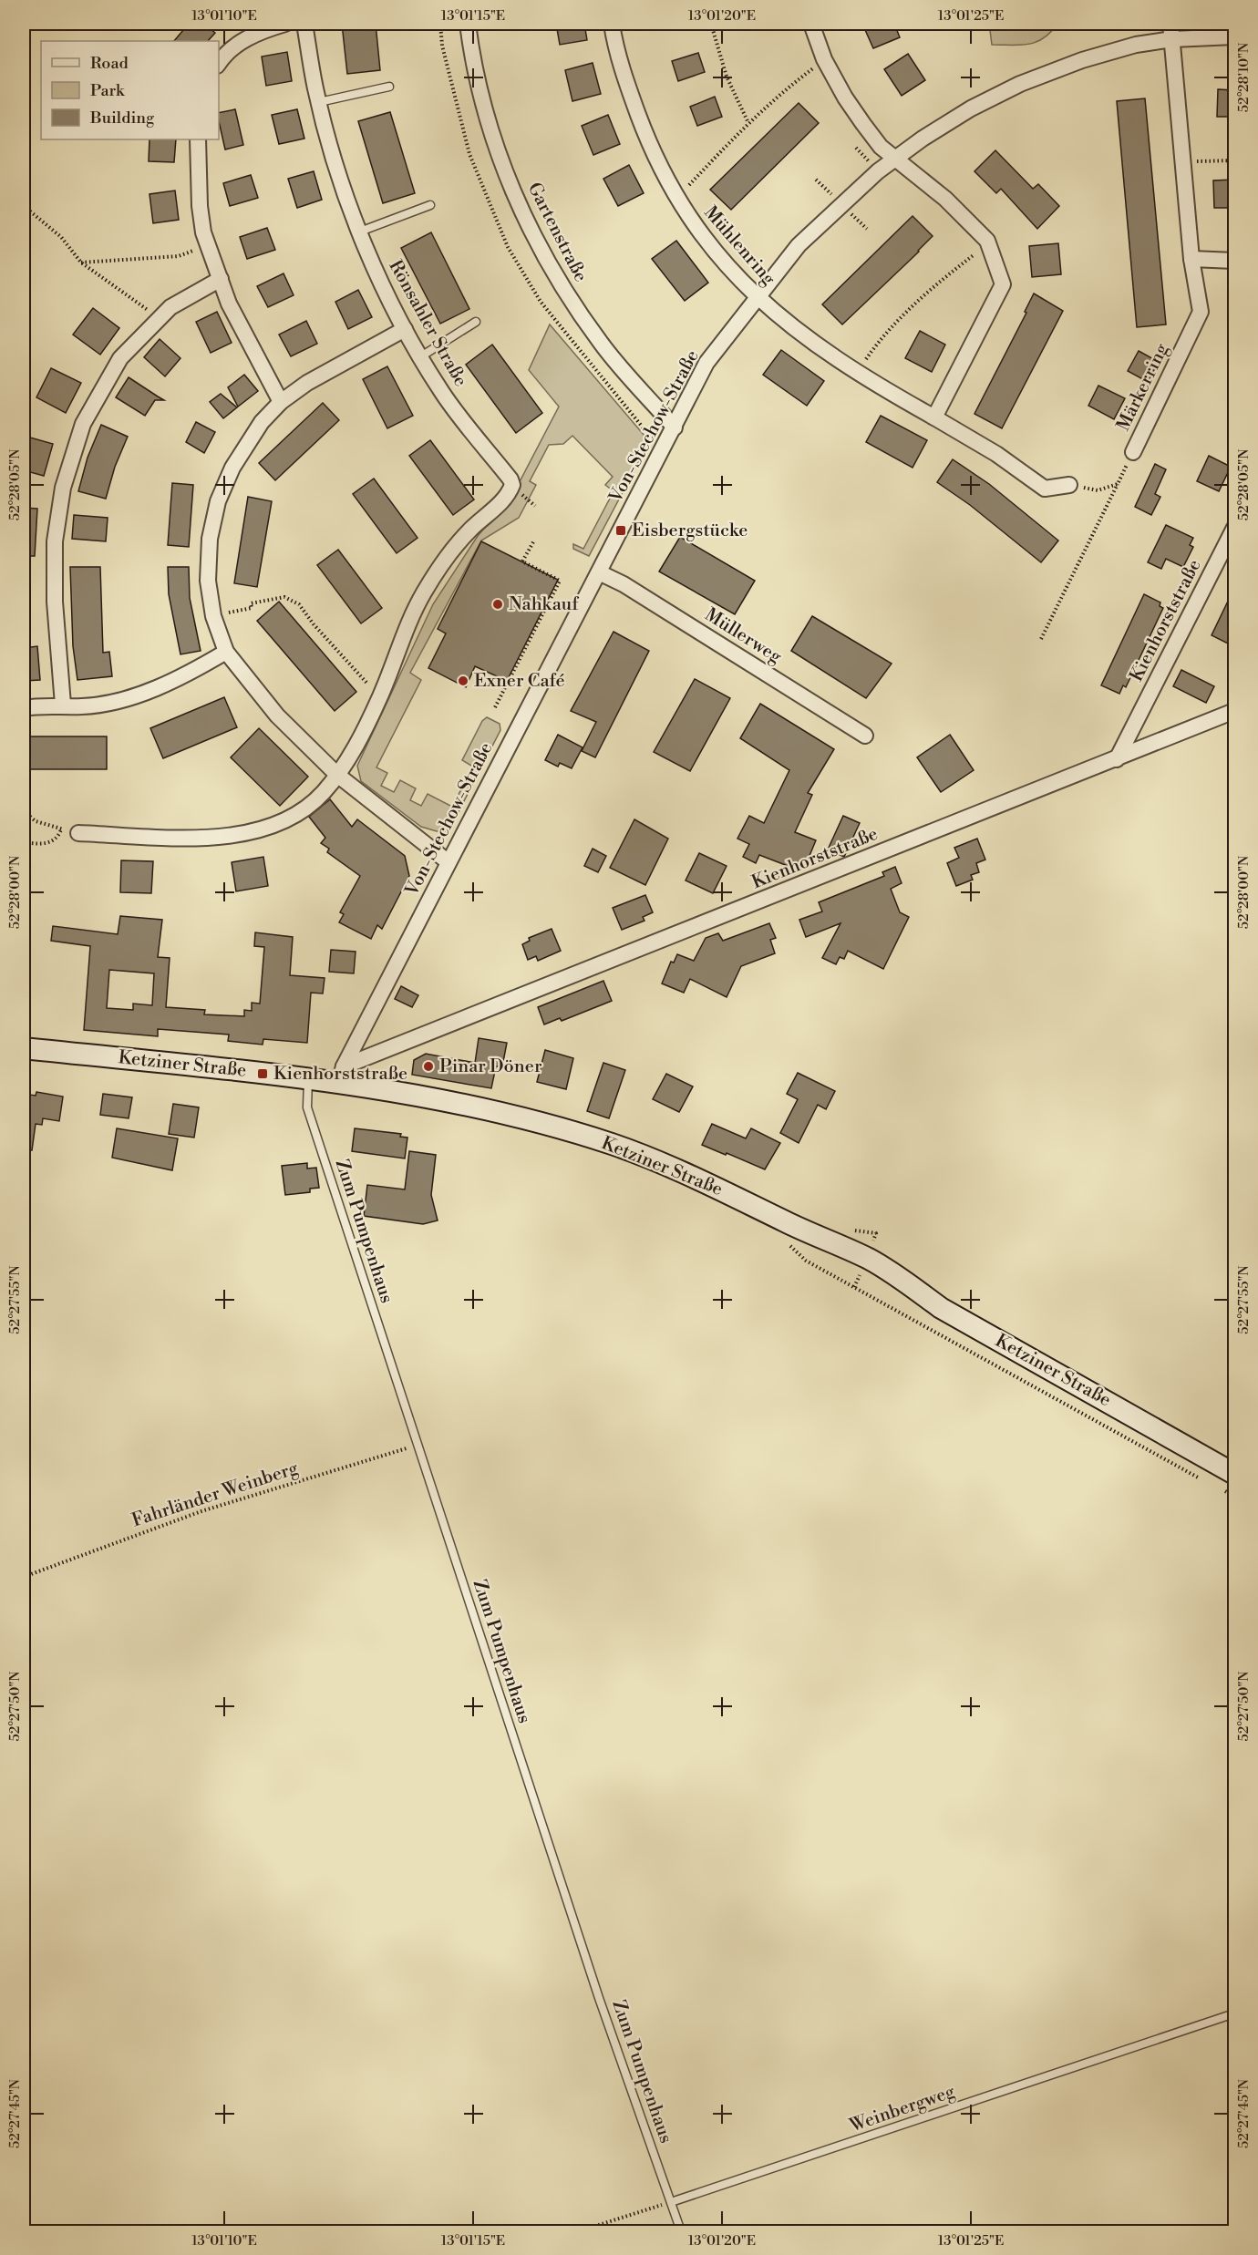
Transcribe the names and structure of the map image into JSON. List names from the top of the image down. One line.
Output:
{"streets":{"street":["Gartenstraße","Mühlenring","Rönsahler Straße","Märkerring","Von-Stechow-Straße","Kienhorststraße","Müllerweg","Ketziner Straße"],"lane":["Zum Pumpenhaus","Weinbergweg"],"path":["Fahrländer Weinberg"]},"crossings":[["Gartenstraße","Von-Stechow-Straße"],["Mühlenring","Von-Stechow-Straße"],["Märkerring","Von-Stechow-Straße"],["Von-Stechow-Straße","Kienhorststraße"],["Von-Stechow-Straße","Müllerweg"],["Von-Stechow-Straße","Ketziner Straße"],["Kienhorststraße","Ketziner Straße"],["Ketziner Straße","Zum Pumpenhaus"],["Zum Pumpenhaus","Fahrländer Weinberg"],["Zum Pumpenhaus","Weinbergweg"]],"places":{"transit":["Eisbergstücke","Kienhorststraße"],"other":["Nahkauf","Exner Café","Pinar Döner"]},"legend":["Road","Park","Building"],"coordinates":["13°01'10\"E","13°01'15\"E","13°01'20\"E","13°01'25\"E","52°28'10\"N","52°28'05\"N","52°28'00\"N","52°27'55\"N","52°27'50\"N","52°27'45\"N"]}
